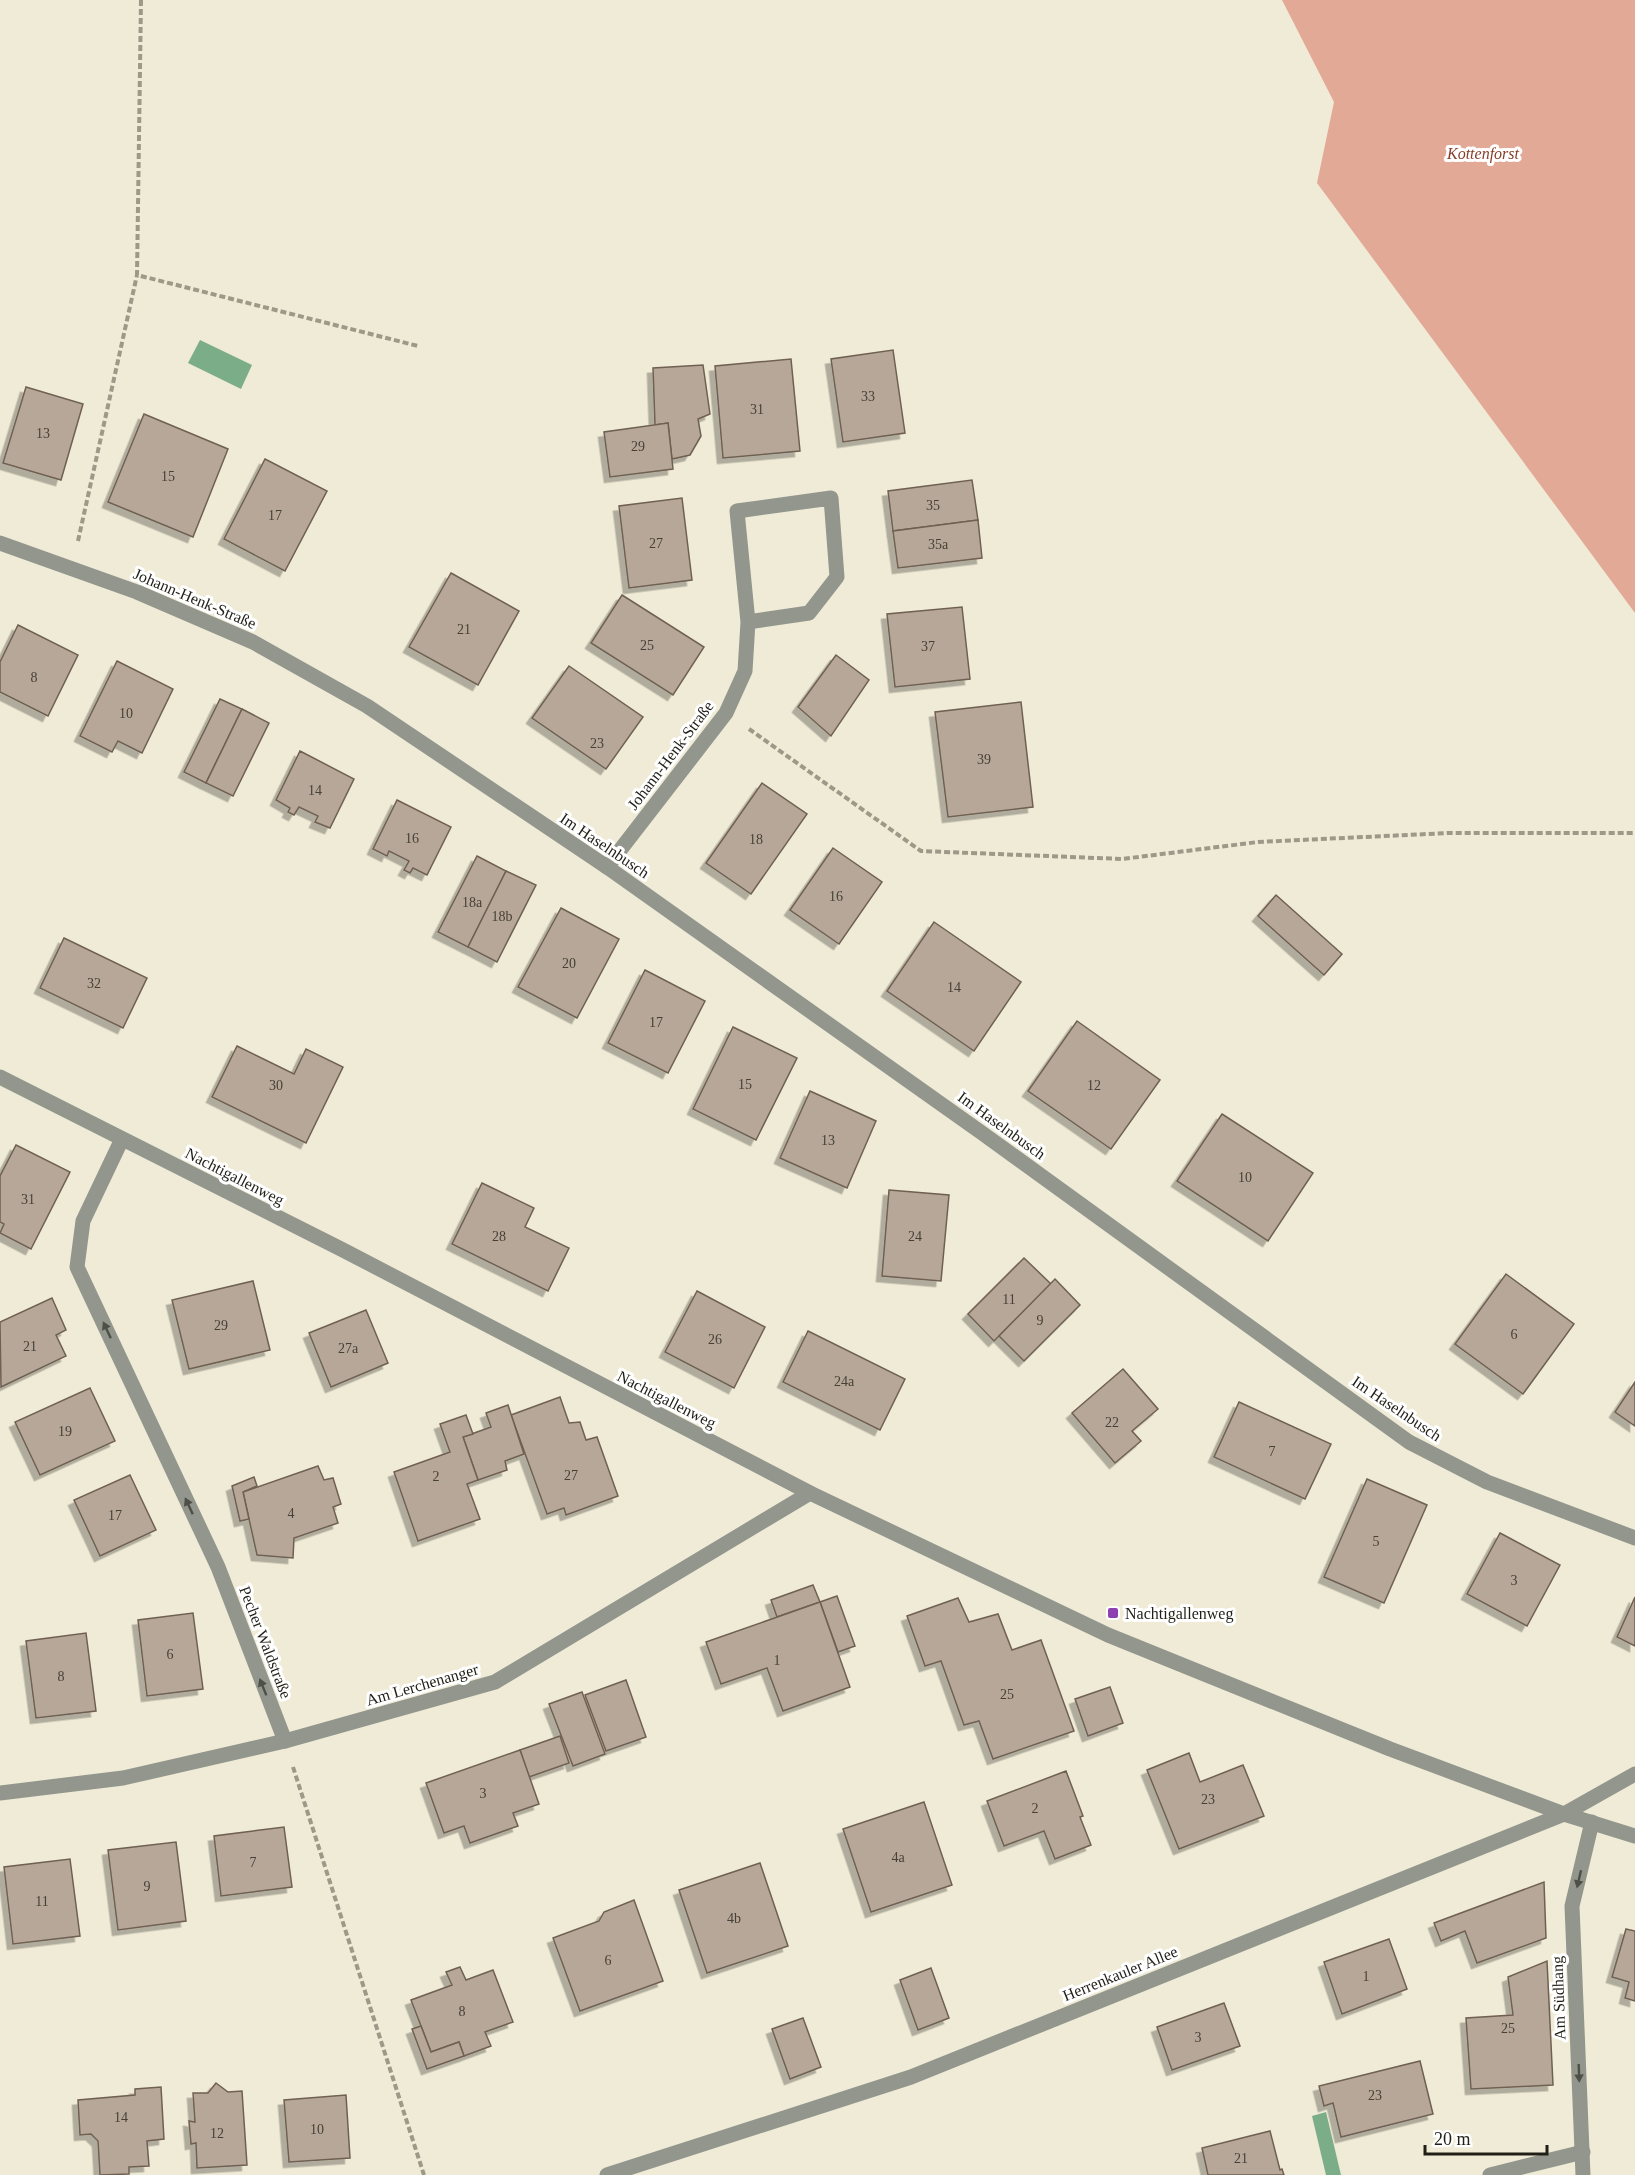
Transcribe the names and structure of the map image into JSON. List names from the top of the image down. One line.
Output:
{"streets":{"street":["Johann-Henk-Straße","Im Haselnbusch","Nachtigallenweg","Pecher Waldstraße","Am Lerchenanger","Herrenkauler Allee","Am Südhang"]},"crossings":[["Johann-Henk-Straße","Im Haselnbusch"],["Nachtigallenweg","Pecher Waldstraße"],["Nachtigallenweg","Am Lerchenanger"],["Nachtigallenweg","Herrenkauler Allee"],["Nachtigallenweg","Am Südhang"],["Pecher Waldstraße","Am Lerchenanger"]],"one_way":["Pecher Waldstraße","Am Südhang"],"parks":["Kottenforst"],"places":{"transit":["Nachtigallenweg"]},"house_numbers":["33","31","13","29","15","35","17","27","35a","21","25","37","8","10","23","39","14","16","18","16","18a","18b","20","32","14","17","15","30","12","13","10","31","28","24","11","9","29","6","26","21","27a","24a","22","19","7","27","2","4","17","5","3","6","1","8","25","3","23","2","4a","7","9","11","4b","6","1","8","25","3","23","14","10","12","21"],"scale_bar":"20 m"}
